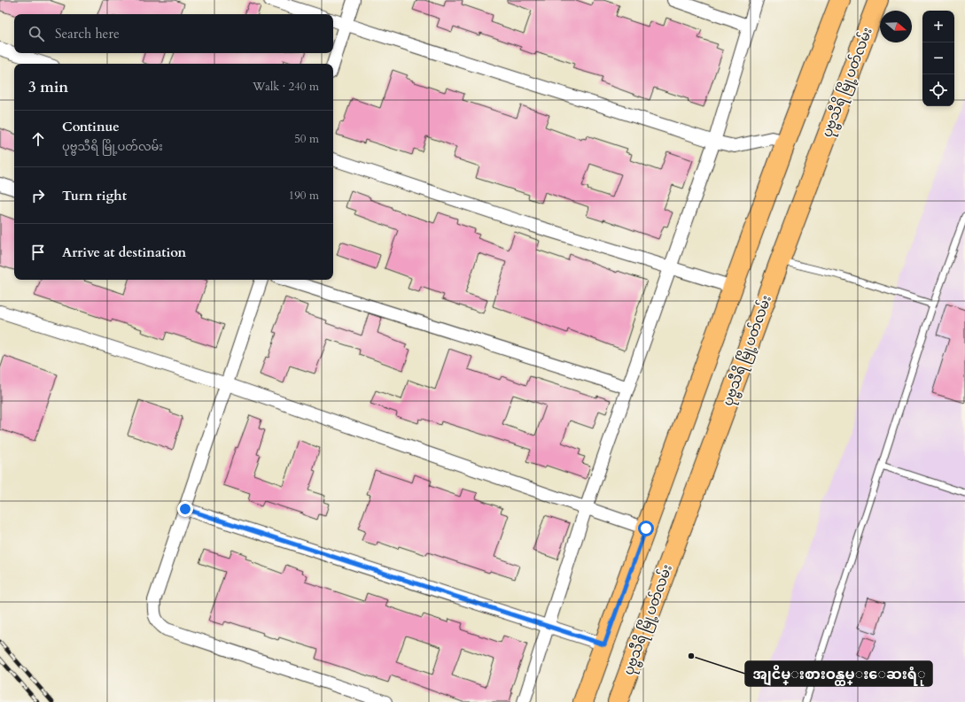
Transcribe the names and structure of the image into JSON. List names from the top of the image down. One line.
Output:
{"streets":{"main road":["ပုဗ္ဗသီရိ မြို့ပတ်လမ်း"]},"places":["အျငိမ္းစားဝန္ထမ္းေဆးရံု"],"north":"right","page":{"map_buttons":["+","−"],"search":"Search here","heading":["3 min","Walk · 240 m"],"list":[["Continue","ပုဗ္ဗသီရိ မြို့ပတ်လမ်း","50 m"],["Turn right","190 m"],"Arrive at destination"]}}
